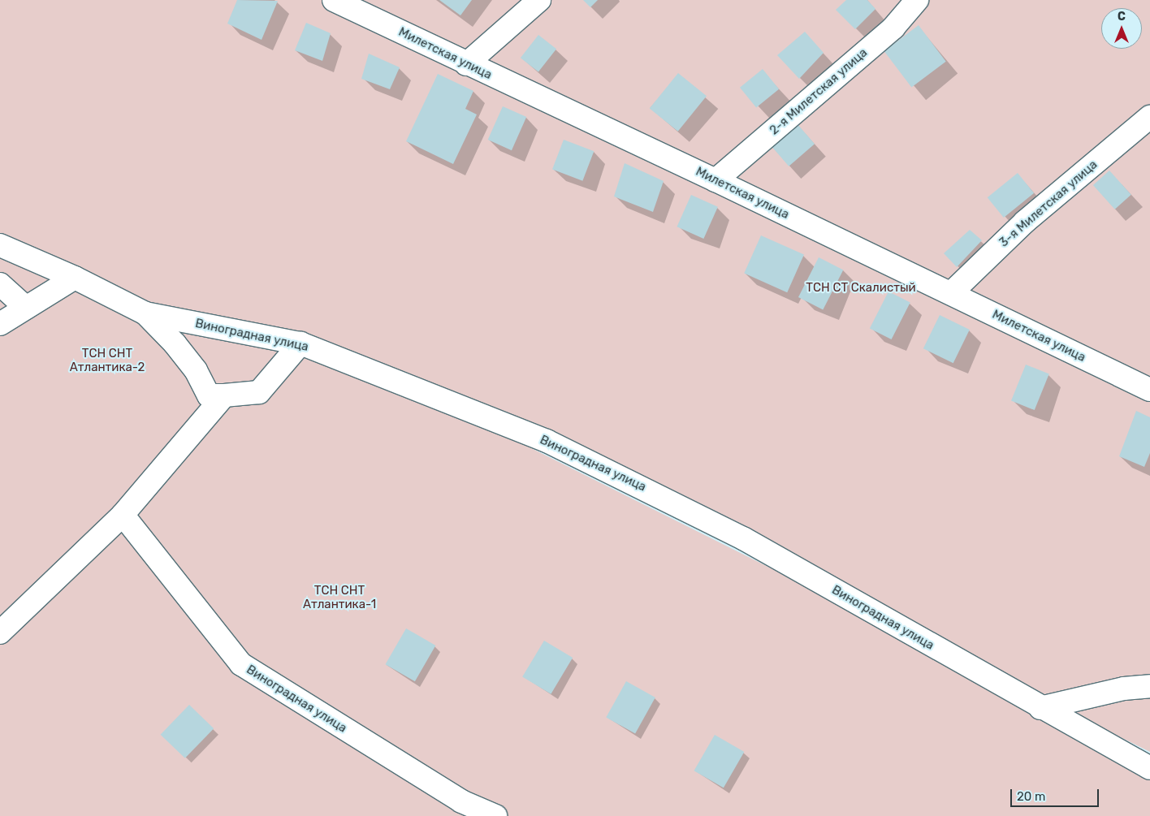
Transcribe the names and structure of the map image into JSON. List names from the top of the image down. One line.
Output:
{"streets":{"lane":["Милетская улица","2-я Милетская улица","3-я Милетская улица","Виноградная улица"]},"crossings":[["Милетская улица","2-я Милетская улица"],["Милетская улица","3-я Милетская улица"]],"parks":["ТСН СТ Скалистый","ТСН СНТ Атлантика-2","ТСН СНТ Атлантика-1"],"scale_bar":"20 m","north":"top"}
